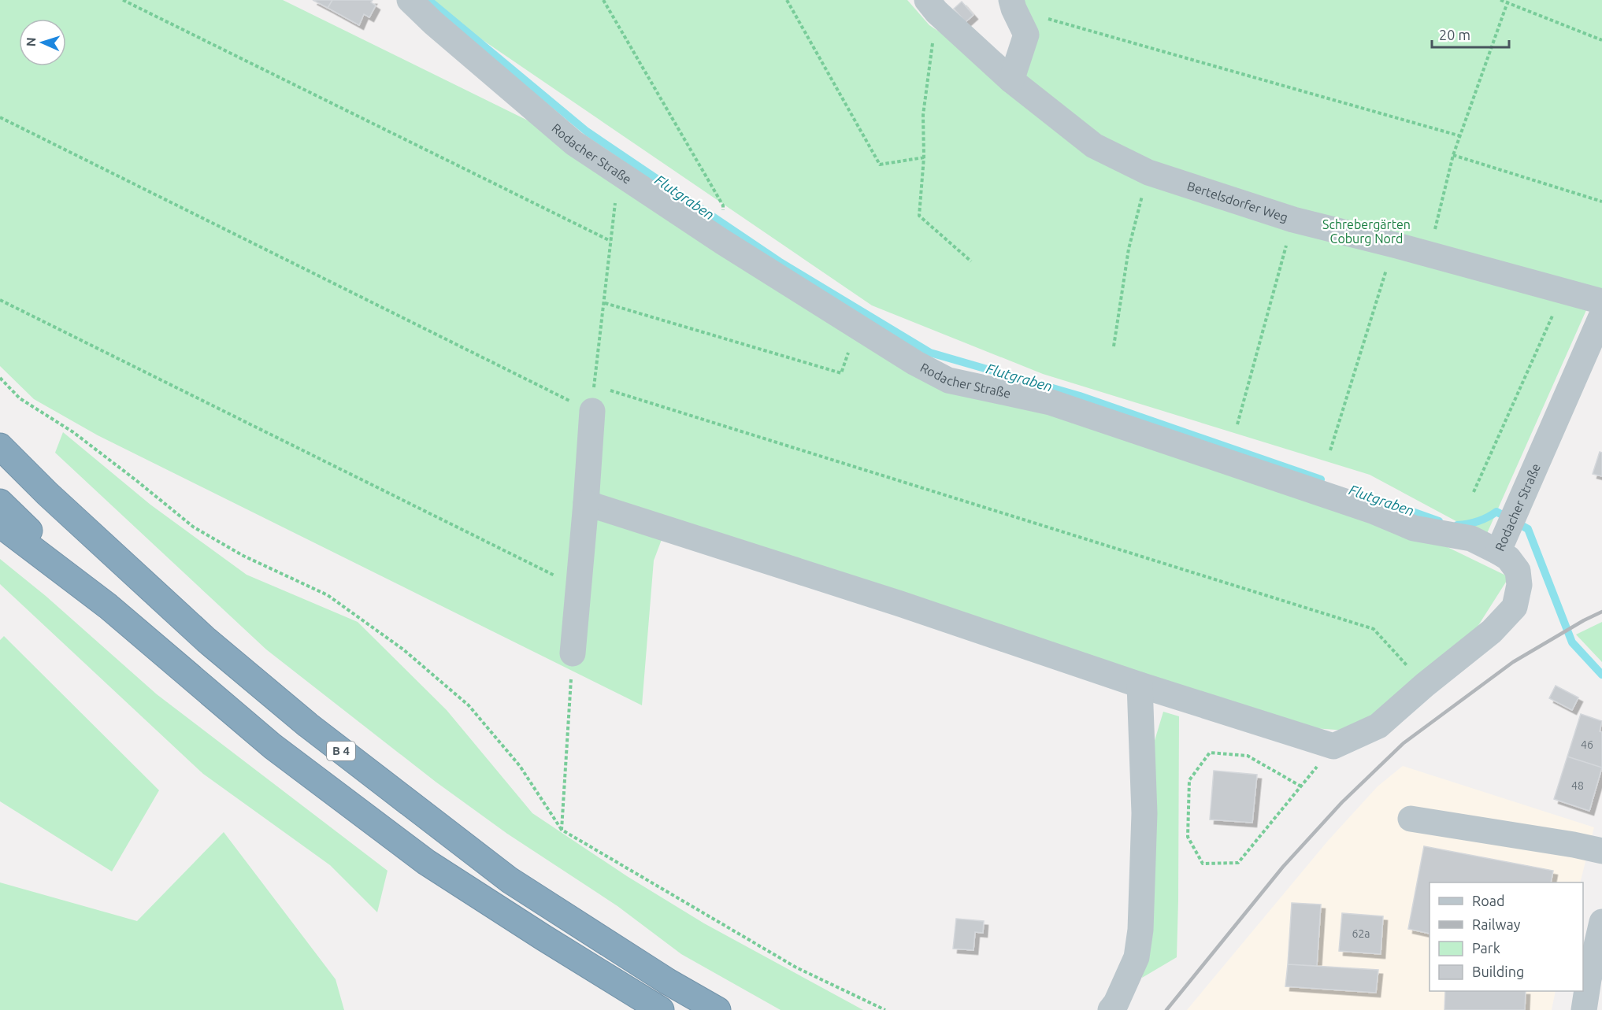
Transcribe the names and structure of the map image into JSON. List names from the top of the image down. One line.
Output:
{"streets":{"highway":["B 4"],"street":["Rodacher Straße","Bertelsdorfer Weg"]},"water":["Flutgraben"],"parks":["Schrebergärten Coburg Nord"],"house_numbers":["46","48","62a"],"legend":["Road","Railway","Park","Building"],"scale_bar":"20 m","north":"left"}
